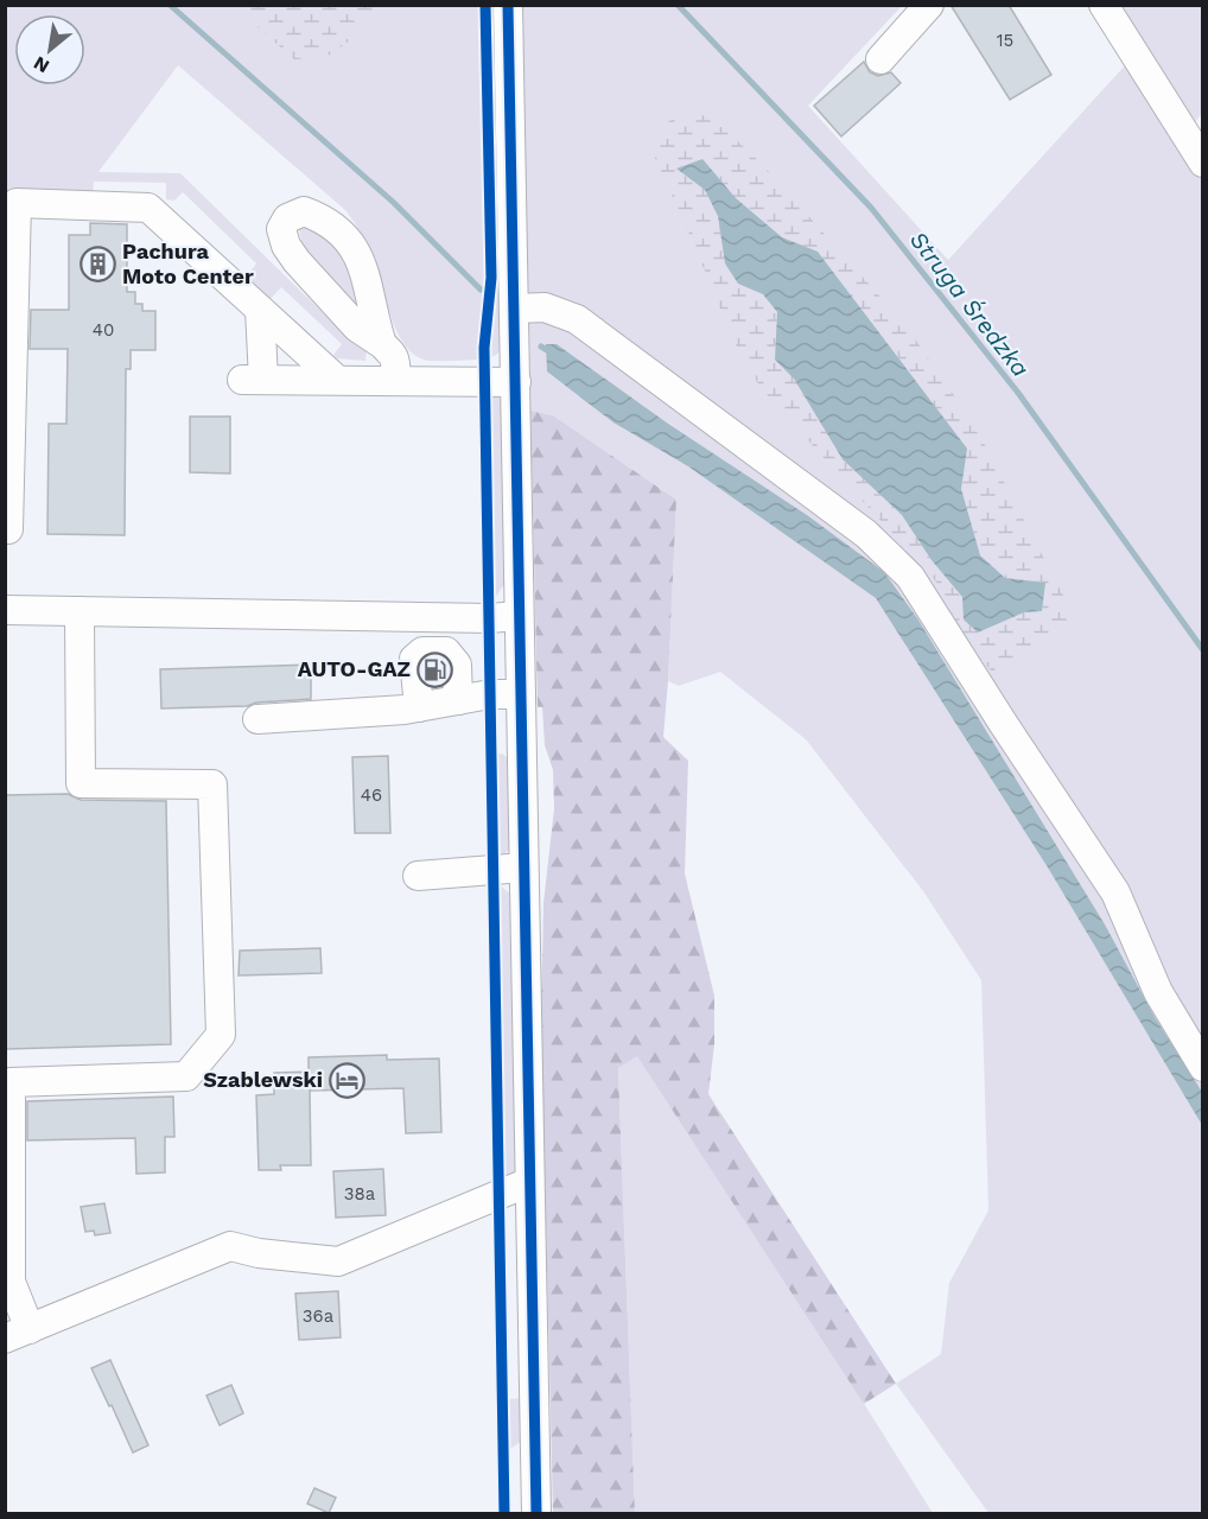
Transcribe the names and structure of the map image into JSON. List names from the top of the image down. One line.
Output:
{"water":["Struga Średzka"],"places":{"building":["Pachura Moto Center"],"fuel station":["AUTO-GAZ"],"hotel":["Szablewski"]},"house_numbers":["15","40","46","38a","36a"],"north":"bottom left"}
